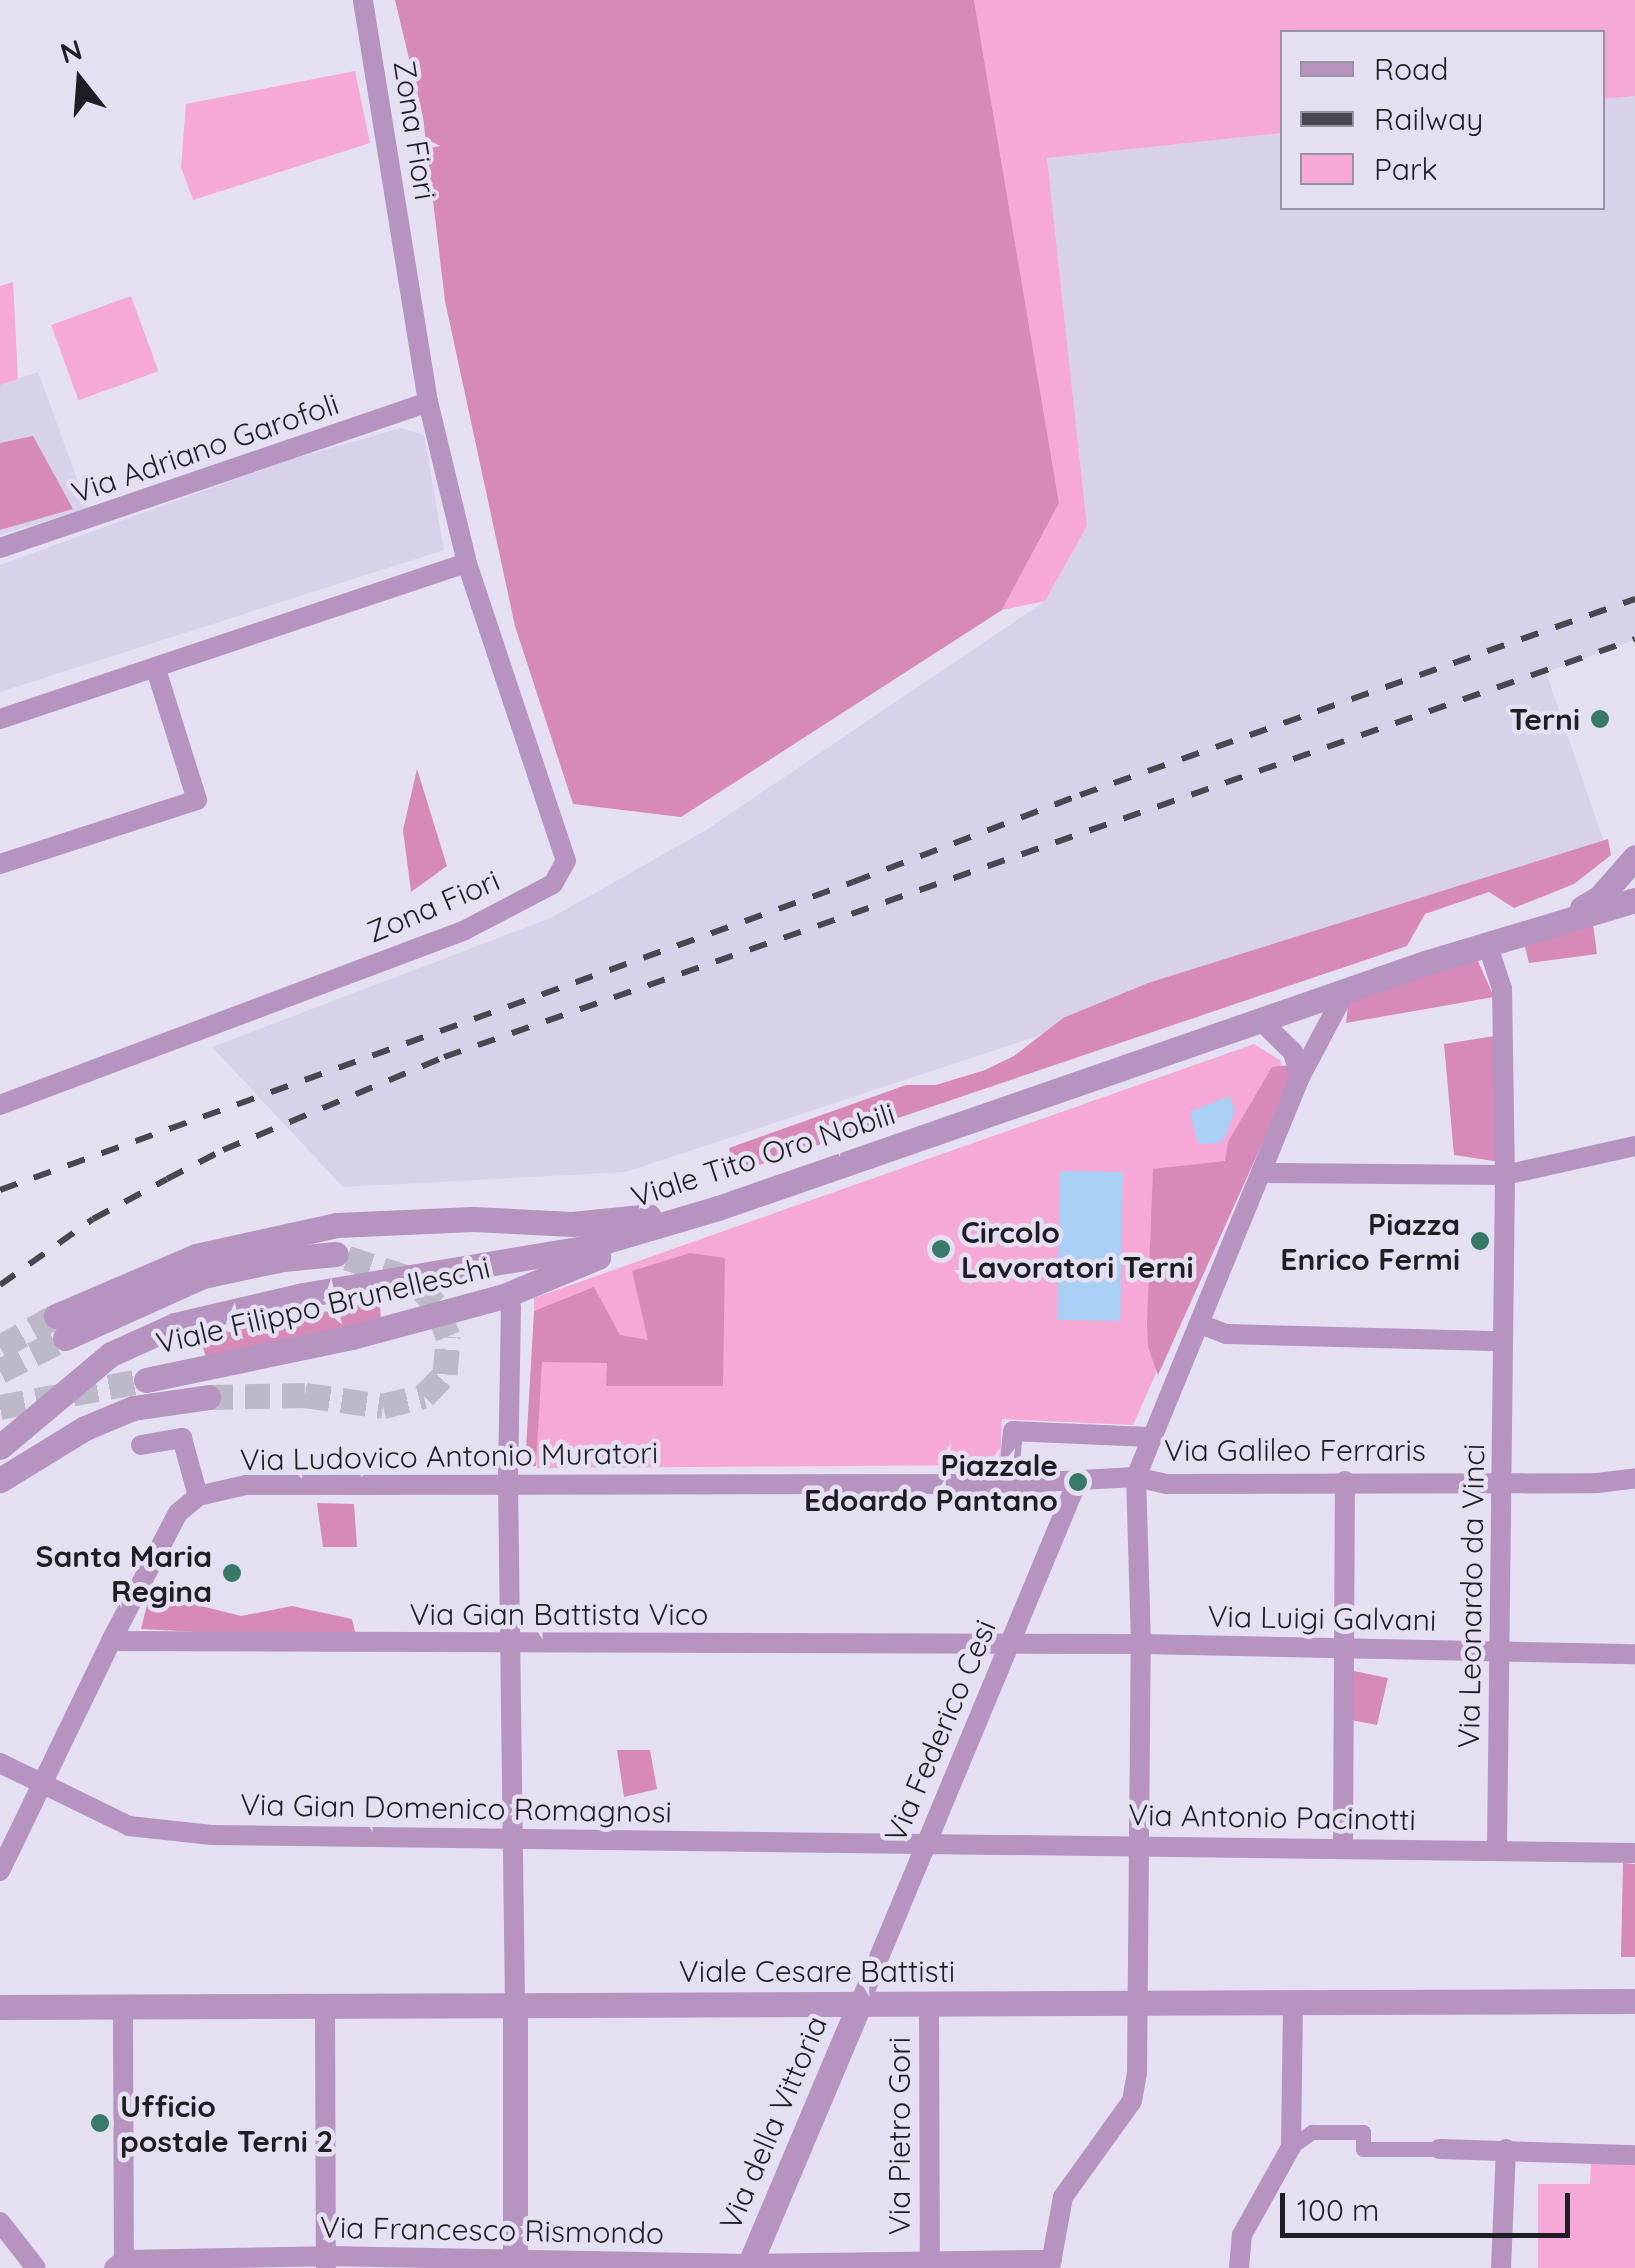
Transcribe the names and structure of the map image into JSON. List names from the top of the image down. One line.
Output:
{"streets":{"street":["Zona Fiori","Via Adriano Garofoli","Viale Tito Oro Nobili","Viale Filippo Brunelleschi","Via Galileo Ferraris","Via Ludovico Antonio Muratori","Via Leonardo da Vinci","Via Gian Battista Vico","Via Luigi Galvani","Via Federico Cesi","Via Gian Domenico Romagnosi","Via Antonio Pacinotti","Viale Cesare Battisti","Via della Vittoria","Via Pietro Gori","Via Francesco Rismondo"]},"crossings":[["Zona Fiori","Via Adriano Garofoli"],["Viale Tito Oro Nobili","Viale Filippo Brunelleschi"],["Via Galileo Ferraris","Via Leonardo da Vinci"],["Via Leonardo da Vinci","Via Luigi Galvani"],["Via Leonardo da Vinci","Via Antonio Pacinotti"],["Via Gian Battista Vico","Via Luigi Galvani"],["Via Gian Battista Vico","Via Federico Cesi"],["Via Luigi Galvani","Via Federico Cesi"],["Via Federico Cesi","Via Gian Domenico Romagnosi"],["Via Federico Cesi","Via Antonio Pacinotti"],["Via Federico Cesi","Viale Cesare Battisti"],["Via Federico Cesi","Via della Vittoria"],["Via Gian Domenico Romagnosi","Via Antonio Pacinotti"],["Viale Cesare Battisti","Via della Vittoria"],["Viale Cesare Battisti","Via Pietro Gori"],["Via della Vittoria","Via Francesco Rismondo"],["Via Pietro Gori","Via Francesco Rismondo"]],"places":["Terni","Piazza Enrico Fermi","Circolo Lavoratori Terni","Piazzale Edoardo Pantano","Santa Maria Regina","Ufficio postale Terni 2"],"legend":["Road","Railway","Park"],"scale_bar":"100 m","north":"top"}
